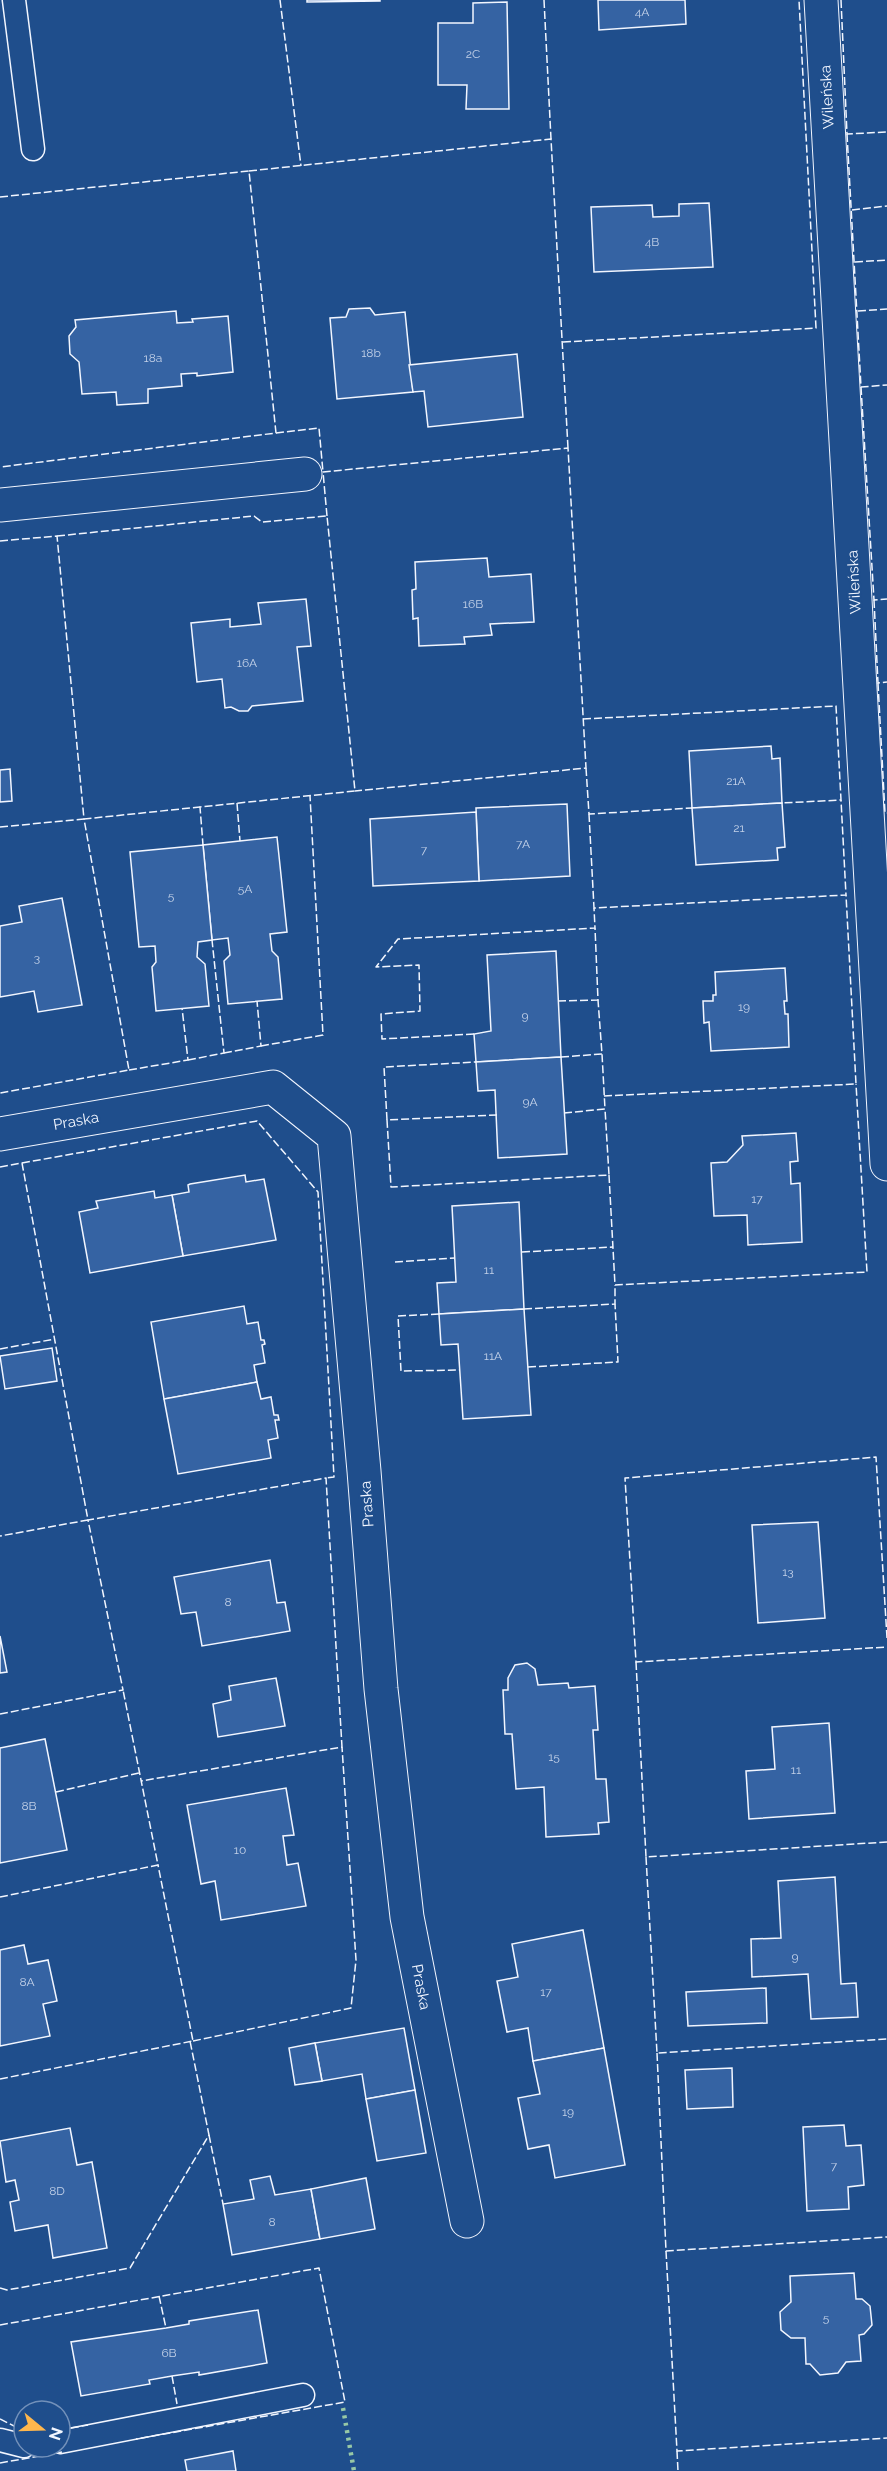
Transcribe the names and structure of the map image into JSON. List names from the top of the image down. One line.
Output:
{"streets":{"street":["Wileńska","Praska"]},"house_numbers":["4A","2C","4B","18b","18a","16B","16A","21A","21","7A","7","5A","5","3","19","9","9A","17","11","11A","13","8","15","11","8B","10","9","8A","17","19","7","8D","8","5","6B"],"north":"right"}
